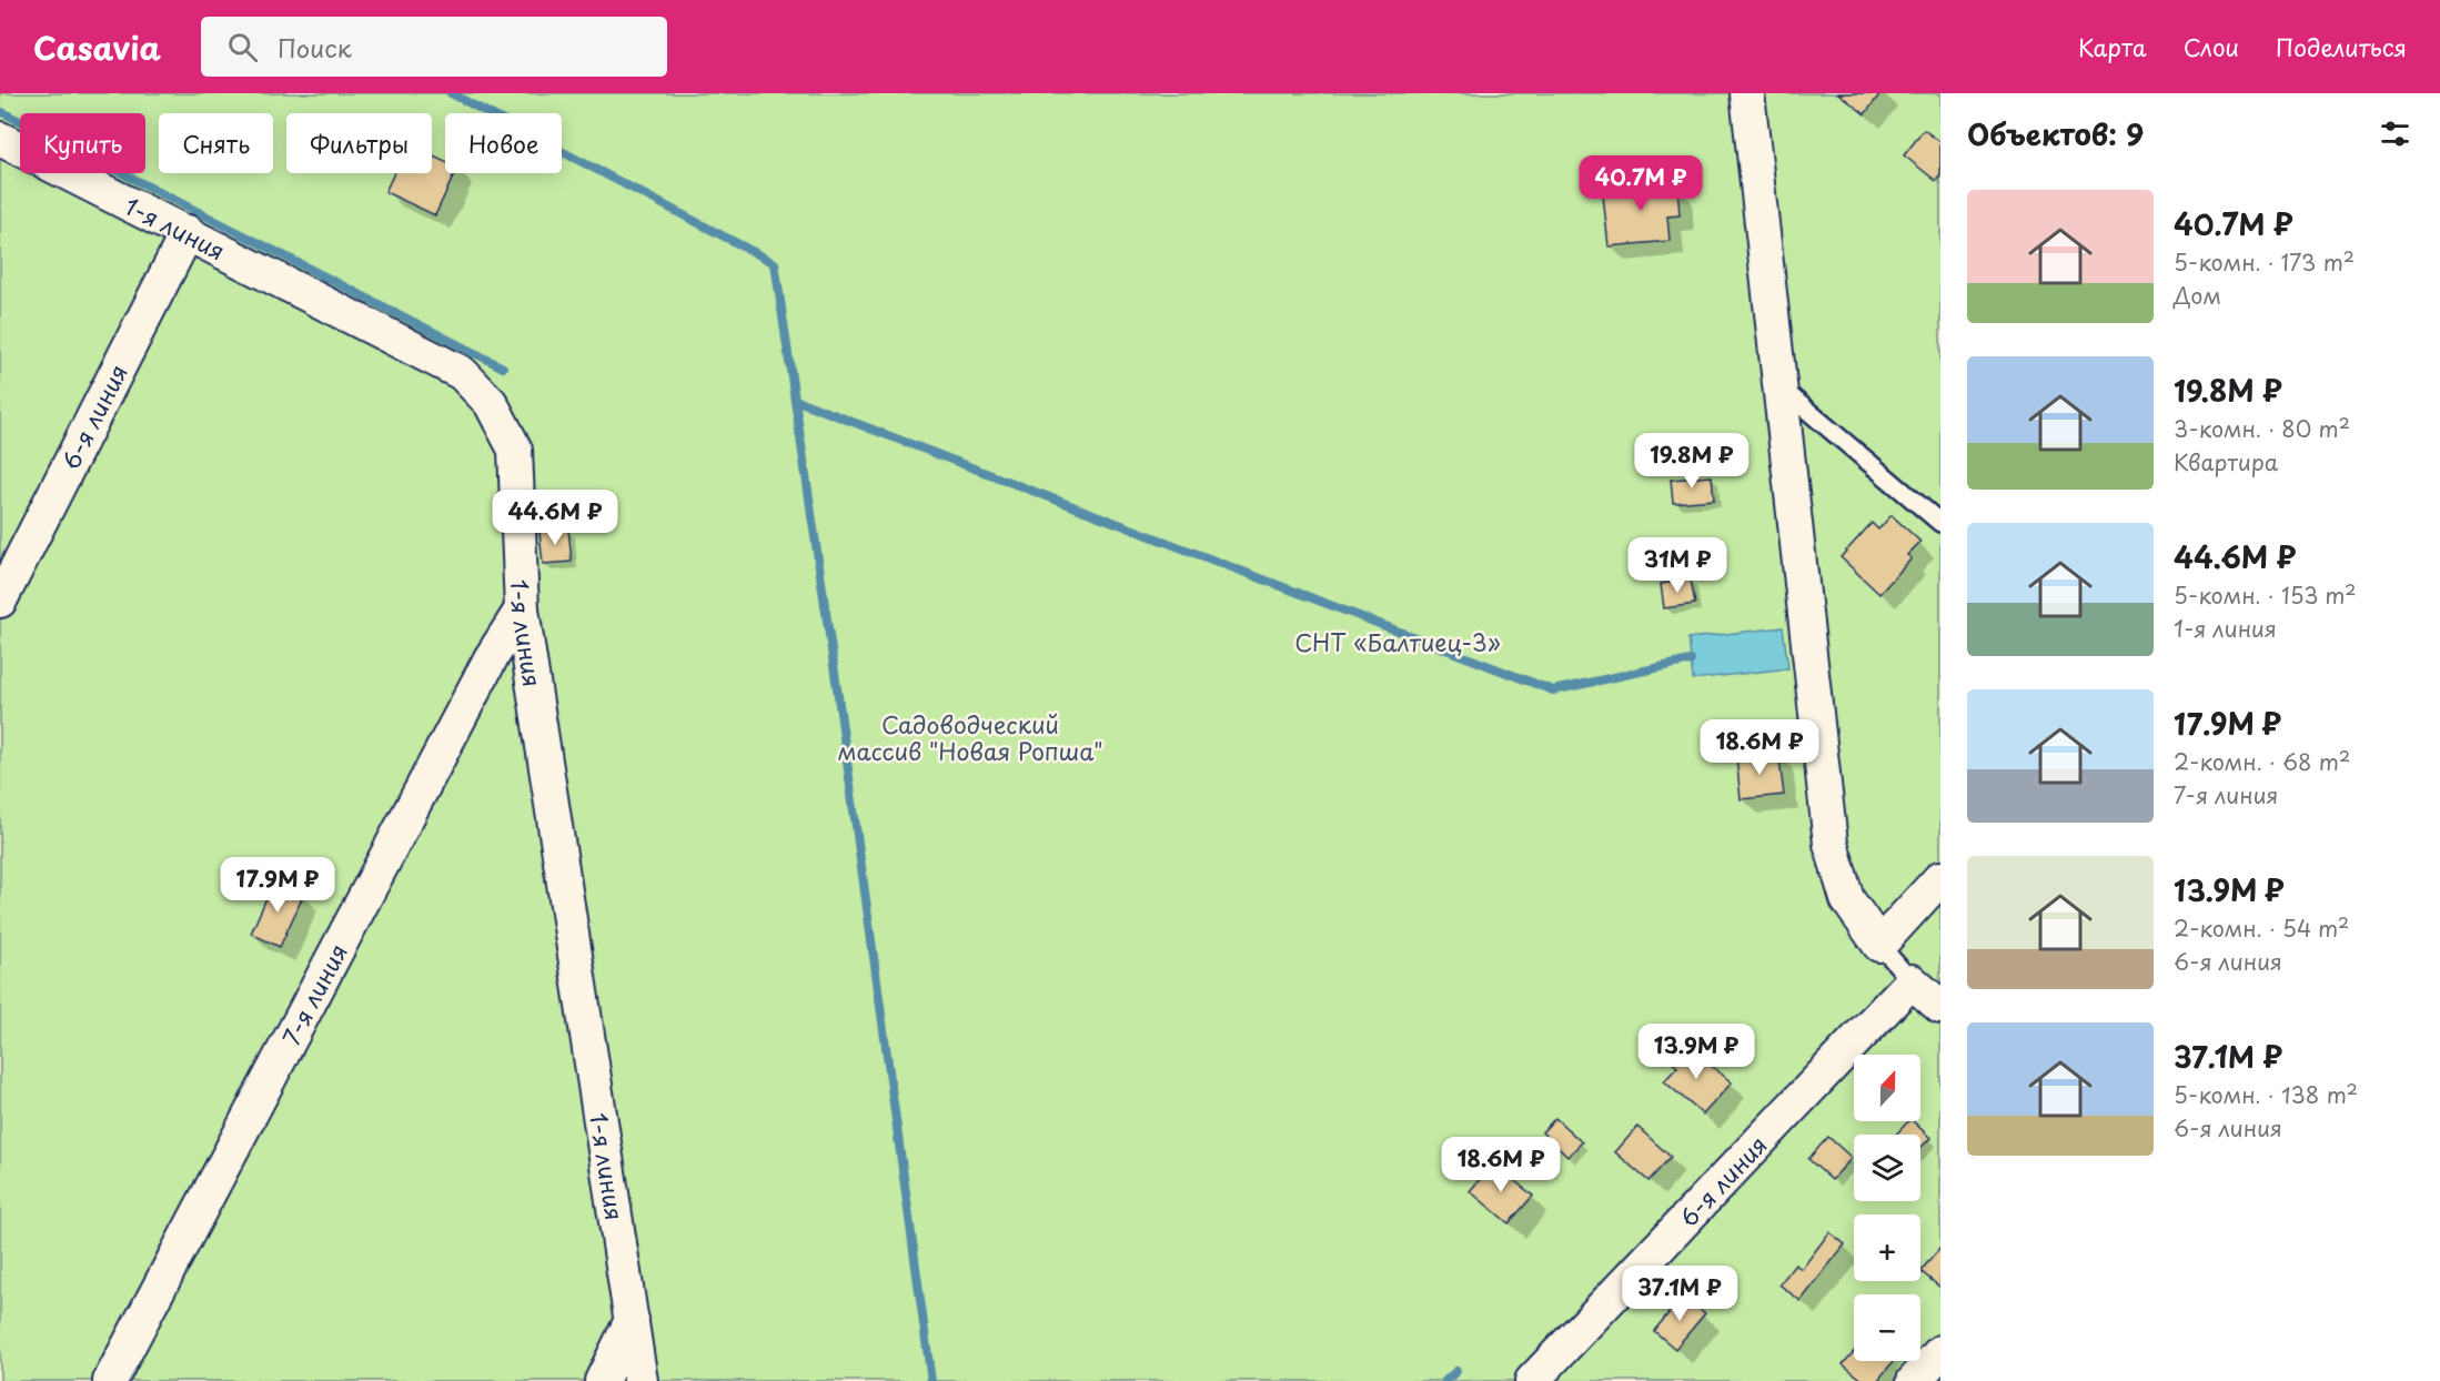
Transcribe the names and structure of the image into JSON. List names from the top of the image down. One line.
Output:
{"streets":{"street":["1-я линия","6-я линия","7-я линия"]},"crossings":[["1-я линия","6-я линия"],["1-я линия","7-я линия"]],"parks":["СНТ «Балтиец-3»","Садоводческий массив \"Новая Ропша\""],"north":"top","page":{"header":"Casavia","search":"Поиск","nav":["Карта","Слои","Поделиться"],"heading":"Объектов: 9","chip":["Купить","Снять","Фильтры","Новое"],"price":["40.7M ₽","19.8M ₽","44.6M ₽","31M ₽","18.6M ₽","17.9M ₽","13.9M ₽","18.6M ₽","37.1M ₽"],"list":[{"name":"40.7M ₽","note":"5-комн. · 173 m² · Дом"},{"name":"19.8M ₽","note":"3-комн. · 80 m² · Квартира"},{"name":"44.6M ₽","note":"5-комн. · 153 m² · 1-я линия"},{"name":"17.9M ₽","note":"2-комн. · 68 m² · 7-я линия"},{"name":"13.9M ₽","note":"2-комн. · 54 m² · 6-я линия"},{"name":"37.1M ₽","note":"5-комн. · 138 m² · 6-я линия"}],"map_buttons":["+","−"]}}
